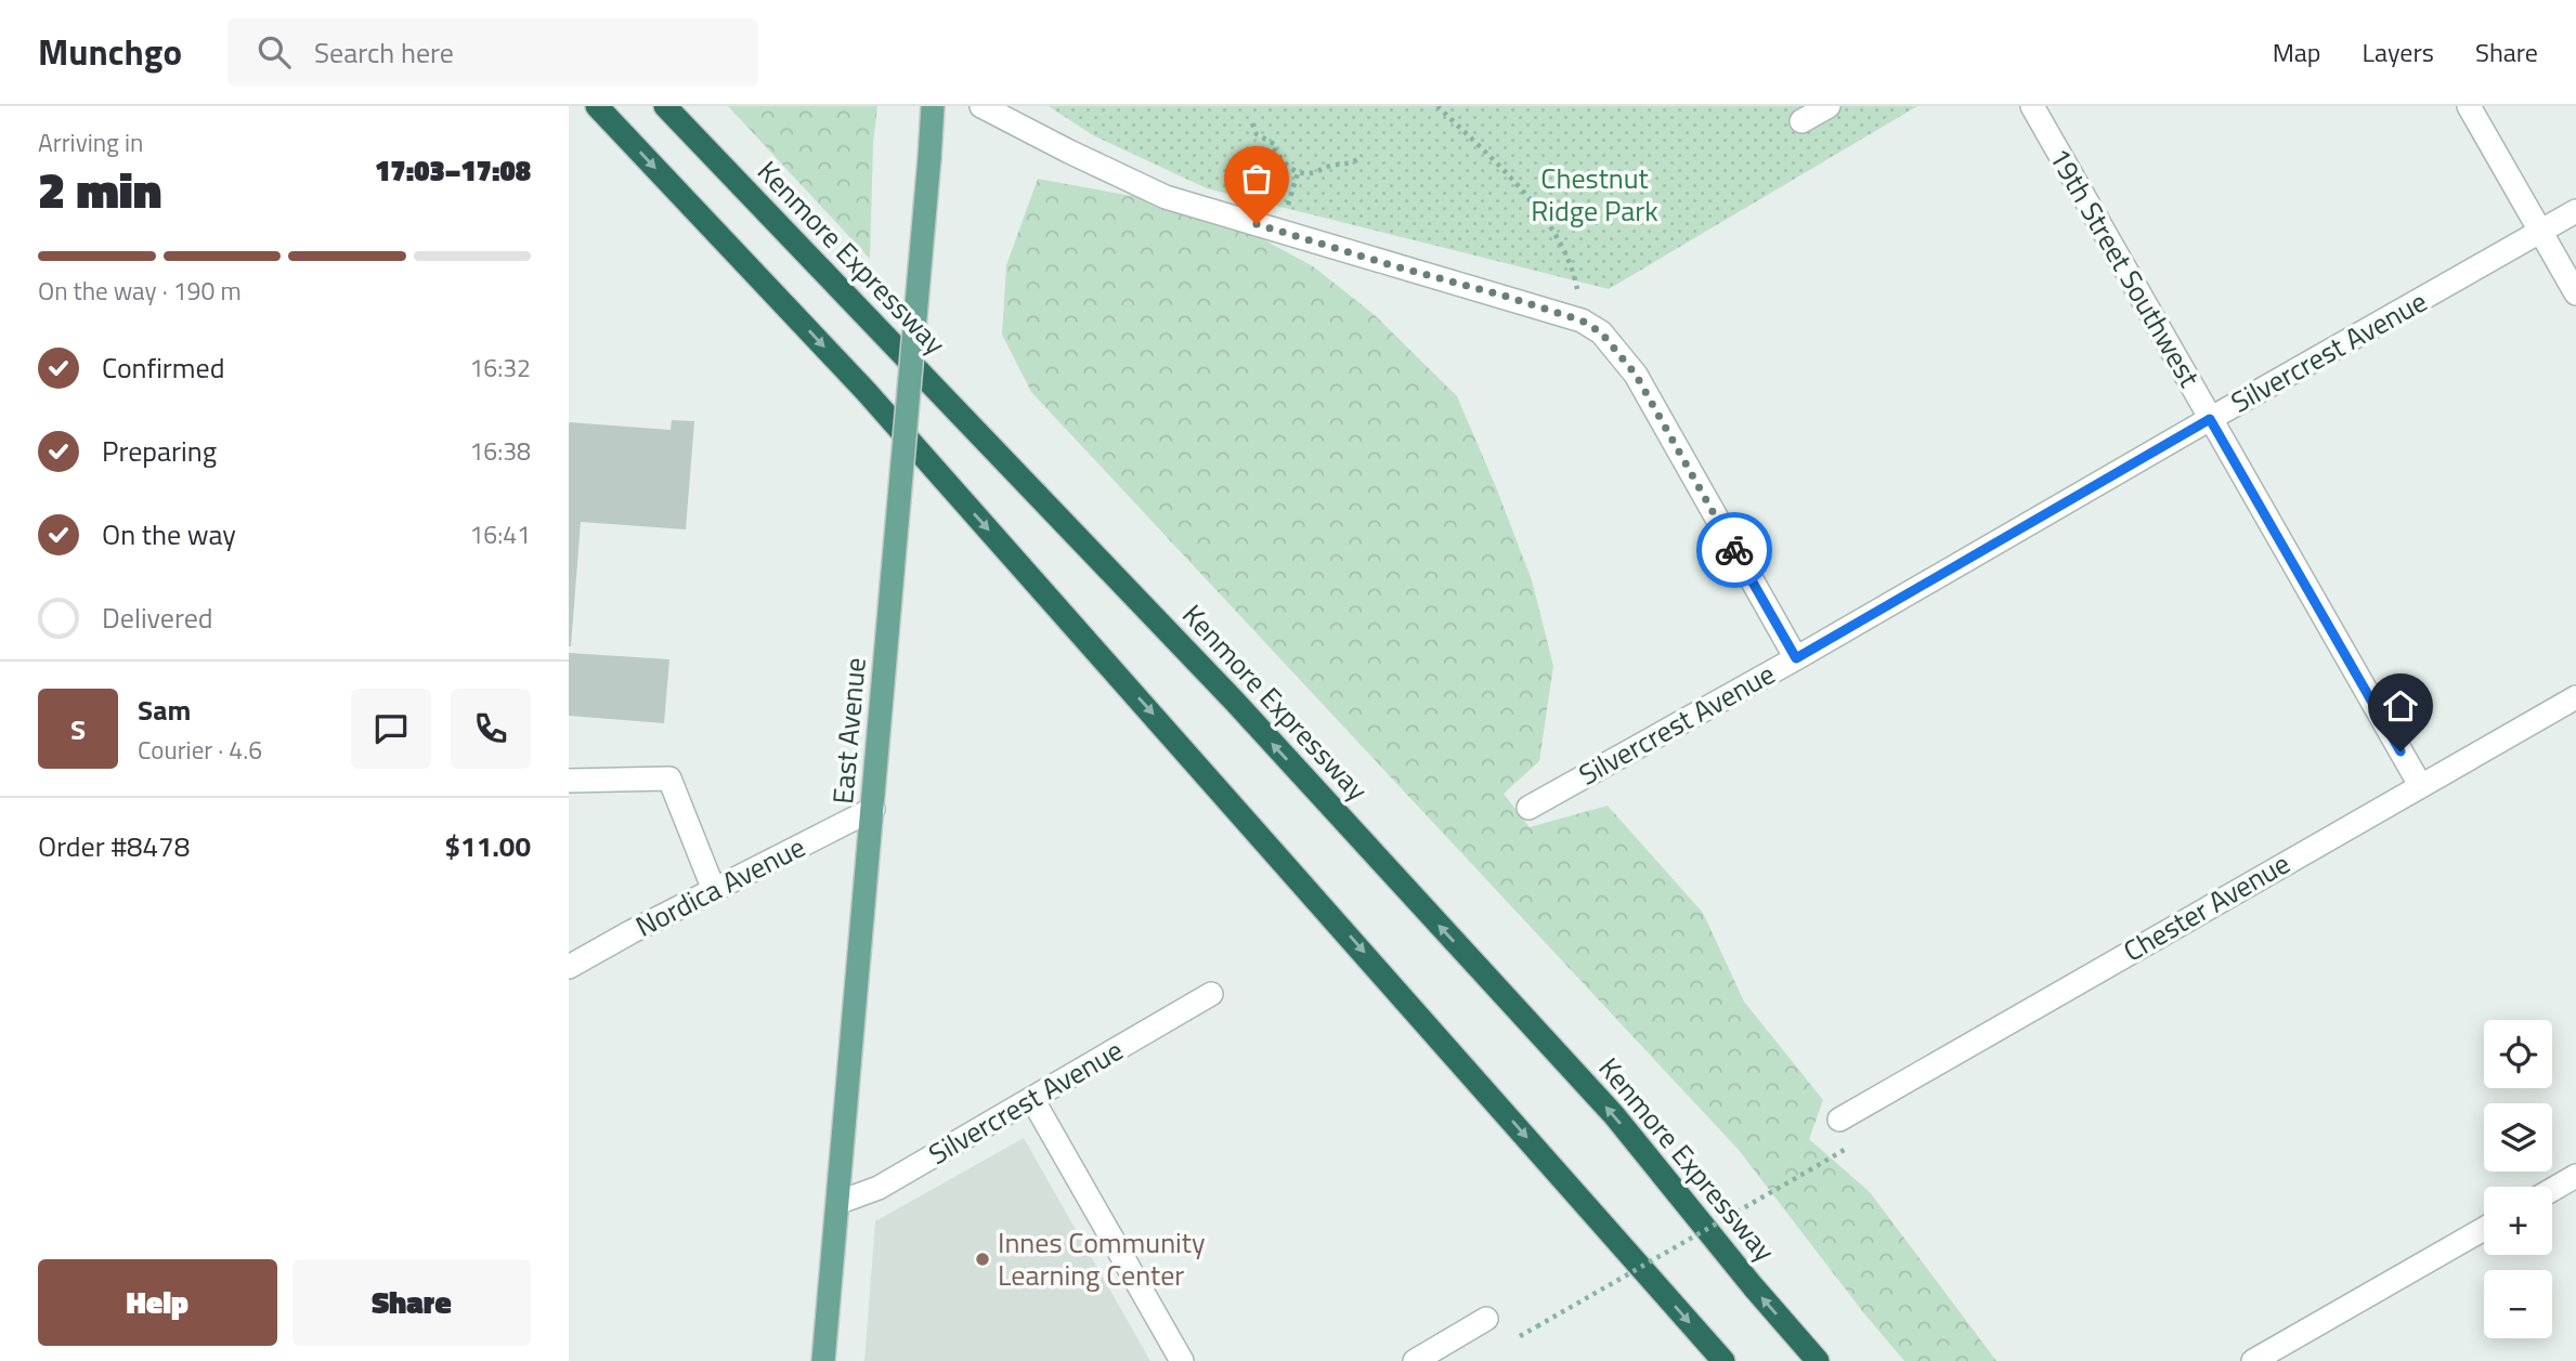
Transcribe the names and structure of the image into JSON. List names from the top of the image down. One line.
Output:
{"streets":{"highway":["Kenmore Expressway"],"main road":["East Avenue"],"street":["19th Street Southwest","Silvercrest Avenue","Nordica Avenue","Chester Avenue"]},"crossings":[["19th Street Southwest","Silvercrest Avenue"],["19th Street Southwest","Chester Avenue"],["Silvercrest Avenue","East Avenue"],["East Avenue","Nordica Avenue"]],"parks":["Chestnut Ridge Park"],"places":["Innes Community Learning Center"],"page":{"header":"Munchgo","search":"Search here","nav":["Map","Layers","Share"],"heading":["2 min","Arriving in","17:03–17:08"],"panel":["Sam","Courier · 4.6","Order #8478","$11.00"],"bar":"On the way · 190 m","list":[["Confirmed","16:32"],["Preparing","16:38"],["On the way","16:41"],"Delivered"],"round":"S","map_buttons":["+","−"],"buttons":["Help","Share"]}}
